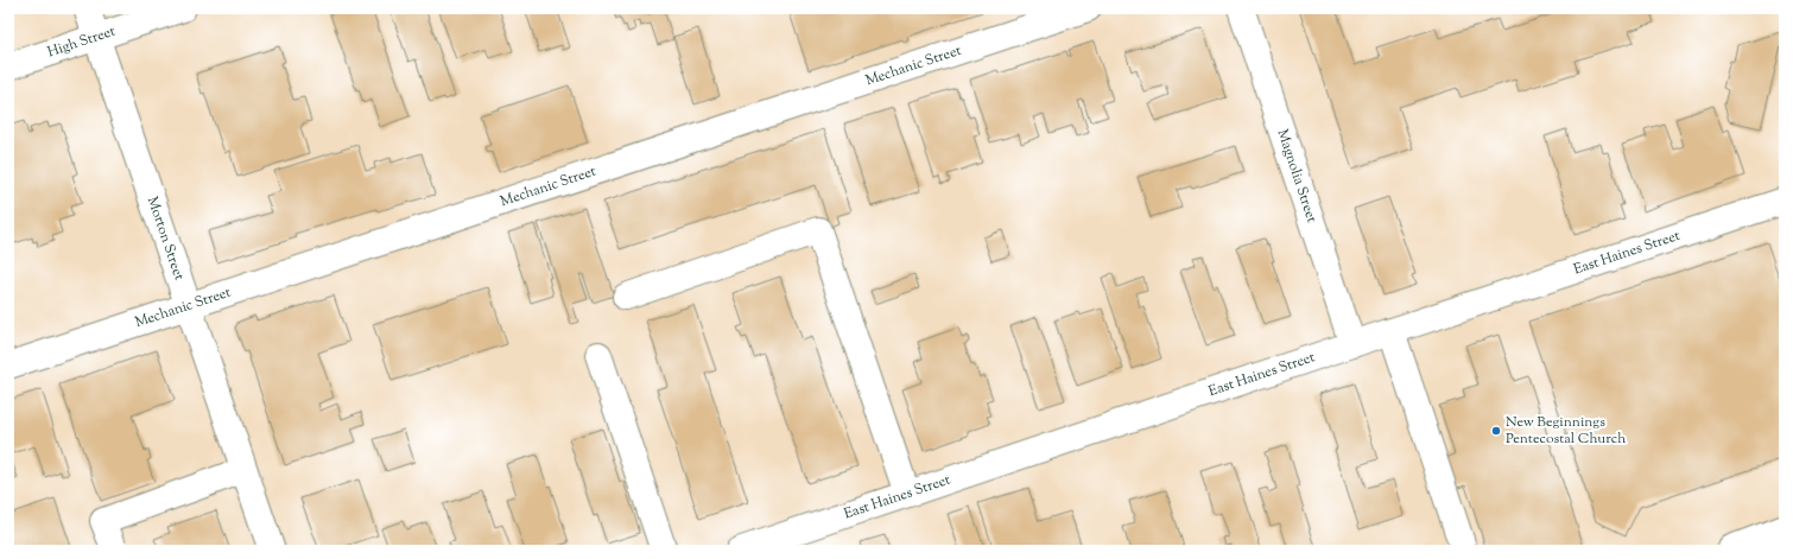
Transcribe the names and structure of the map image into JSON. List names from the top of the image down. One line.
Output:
{"streets":{"street":["High Street","Mechanic Street","Magnolia Street","Morton Street","East Haines Street"]},"crossings":[["High Street","Morton Street"],["Mechanic Street","Morton Street"],["Magnolia Street","East Haines Street"]],"places":["New Beginnings Pentecostal Church"]}
